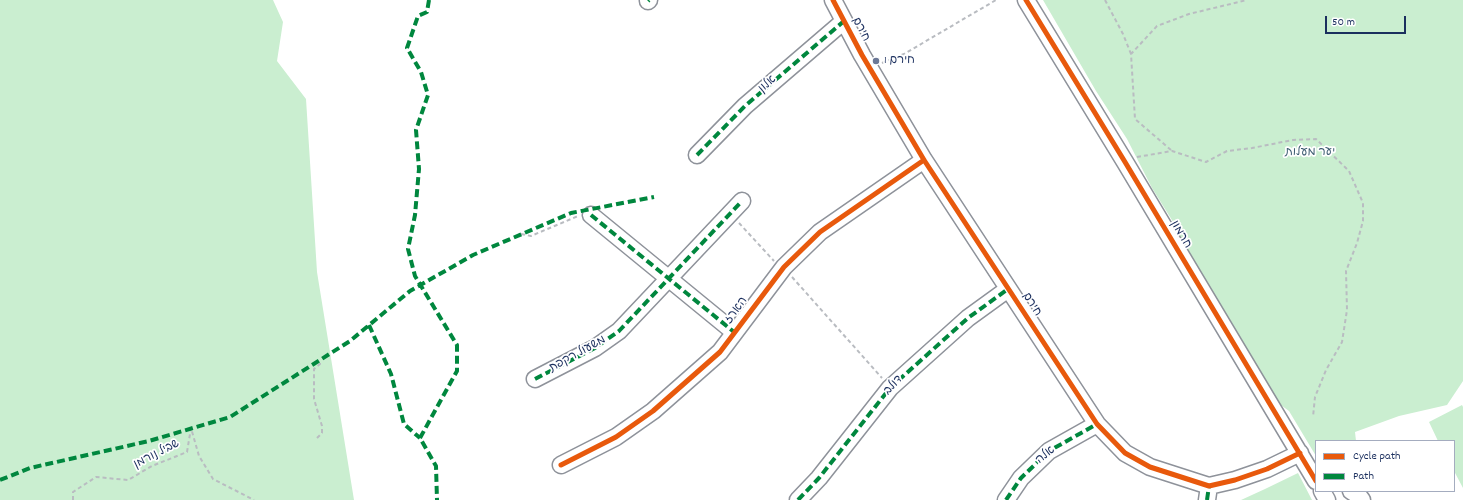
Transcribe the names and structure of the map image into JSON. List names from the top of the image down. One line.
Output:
{"streets":{"street":["חירם","אלון","חרמון","הארז","משעול רקפת","דולב","אלה"],"path":["שביל נורמן"]},"crossings":[["חירם","אלון"],["חירם","חרמון"],["חירם","הארז"],["חירם","דולב"],["חירם","אלה"]],"parks":["יער מעלות"],"places":["חירם 1"],"legend":["Cycle path","Path"],"scale_bar":"50 m"}
